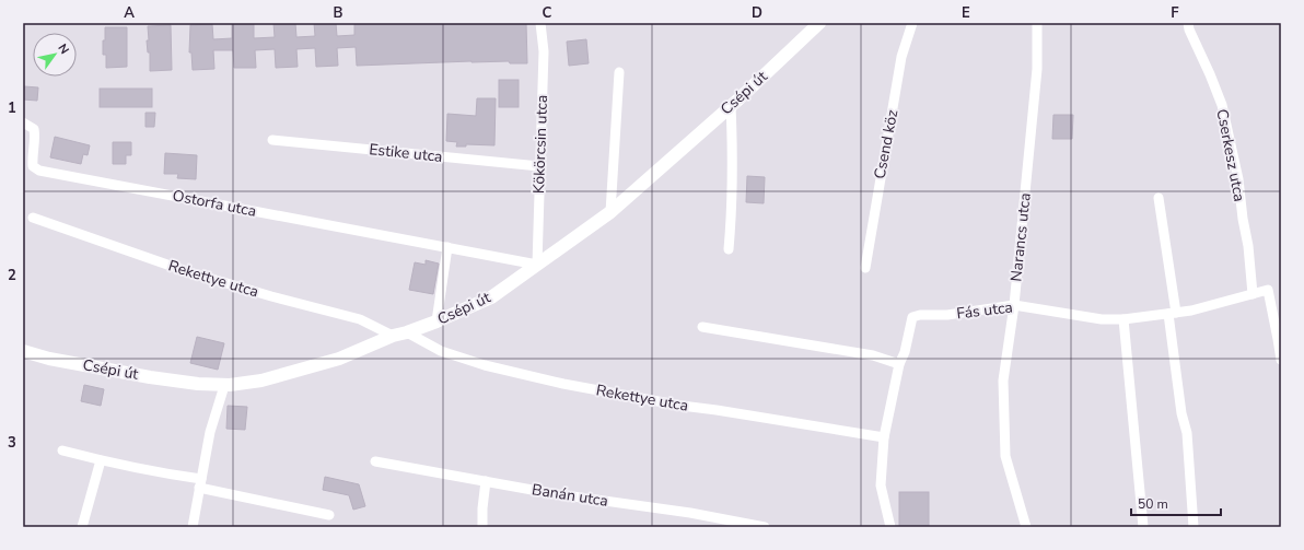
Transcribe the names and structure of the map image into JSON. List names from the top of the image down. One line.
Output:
{"streets":{"street":["Csépi út","Kökörcsin utca","Csend köz","Estike utca","Cserkesz utca","Ostorfa utca","Narancs utca","Rekettye utca","Fás utca","Banán utca"]},"crossings":[["Csépi út","Kökörcsin utca"],["Csépi út","Ostorfa utca"],["Csépi út","Rekettye utca"],["Kökörcsin utca","Estike utca"],["Kökörcsin utca","Ostorfa utca"],["Cserkesz utca","Fás utca"],["Narancs utca","Fás utca"],["Rekettye utca","Fás utca"]],"scale_bar":"50 m","north":"top right","grid":{"columns":["A","B","C","D","E","F"],"rows":["1","2","3"]}}
